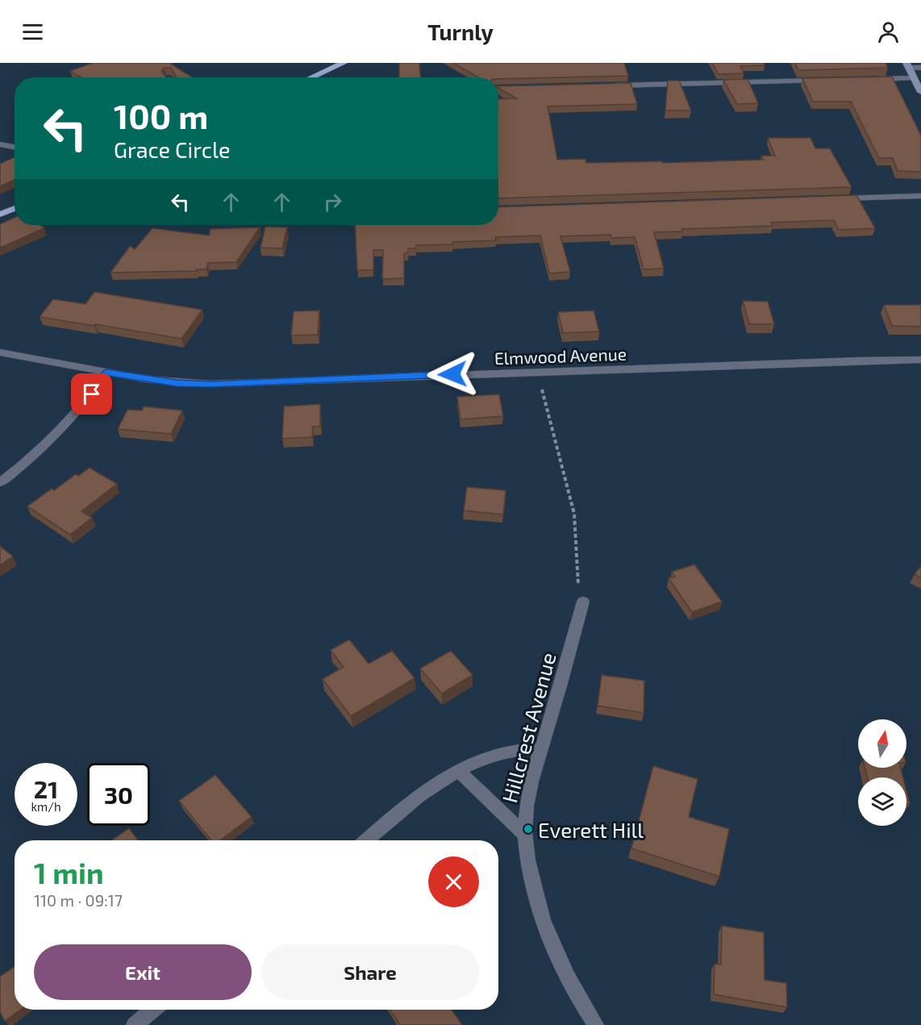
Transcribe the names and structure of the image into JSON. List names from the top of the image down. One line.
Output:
{"streets":{"street":["Elmwood Avenue","Hillcrest Avenue"]},"places":["Everett Hill"],"north":"top","page":{"header":"Turnly","turn":["100 m","Grace Circle"],"speed":"21 km/h","limit":"30","heading":["1 min","110 m · 09:17"],"buttons":["Exit","Share"]}}
